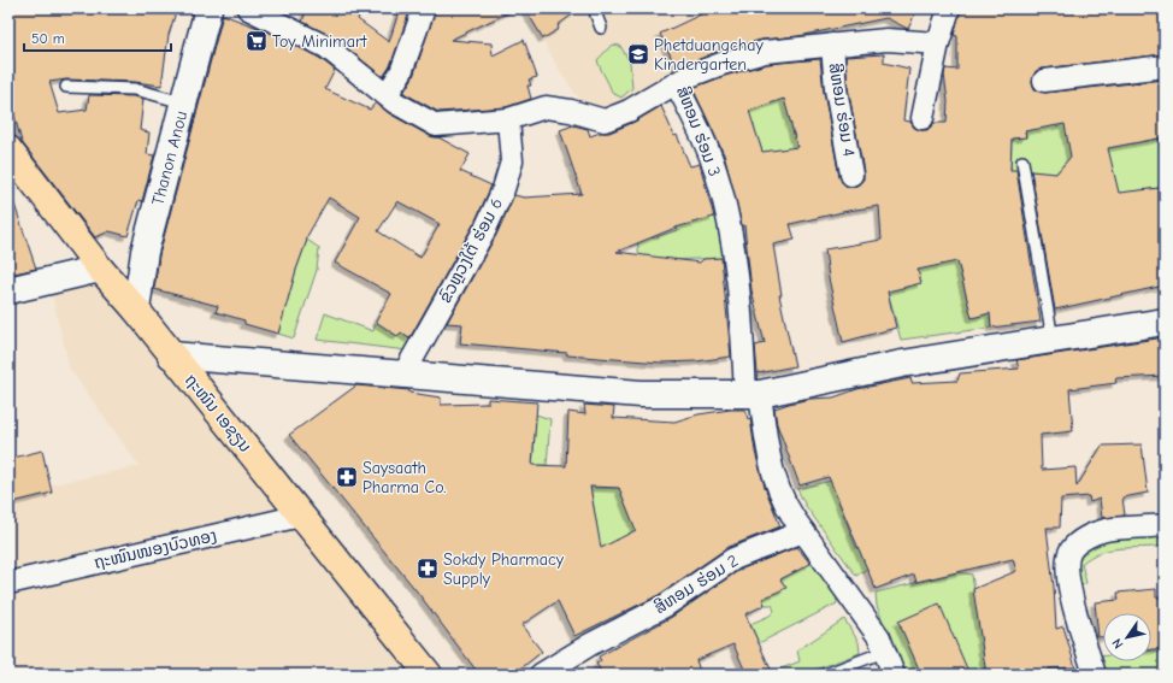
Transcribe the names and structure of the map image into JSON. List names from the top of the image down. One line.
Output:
{"streets":{"main road":["ຖະໜົນ ເອຊຽນ"],"street":["ສີຫອມ ຮ່ອມ 4","ສີຫອມ ຮ່ອມ 3","Thanon Anou","ຂົວຫຼວງໃຕ້ ຮ່ອມ 6","ຖະໜົນໜອງບົວທອງ","ສີຫອມ ຮ່ອມ 2"]},"crossings":[["ສີຫອມ ຮ່ອມ 4","ສີຫອມ ຮ່ອມ 3"],["Thanon Anou","ຖະໜົນ ເອຊຽນ"],["ຖະໜົນ ເອຊຽນ","ຖະໜົນໜອງບົວທອງ"]],"places":{"supermarket":["Toy Minimart"],"school or university":["Phetduangchay Kindergarten"],"pharmacy":["Saysaath Pharma Co.","Sokdy Pharmacy Supply"]},"scale_bar":"50 m","north":"bottom left"}
